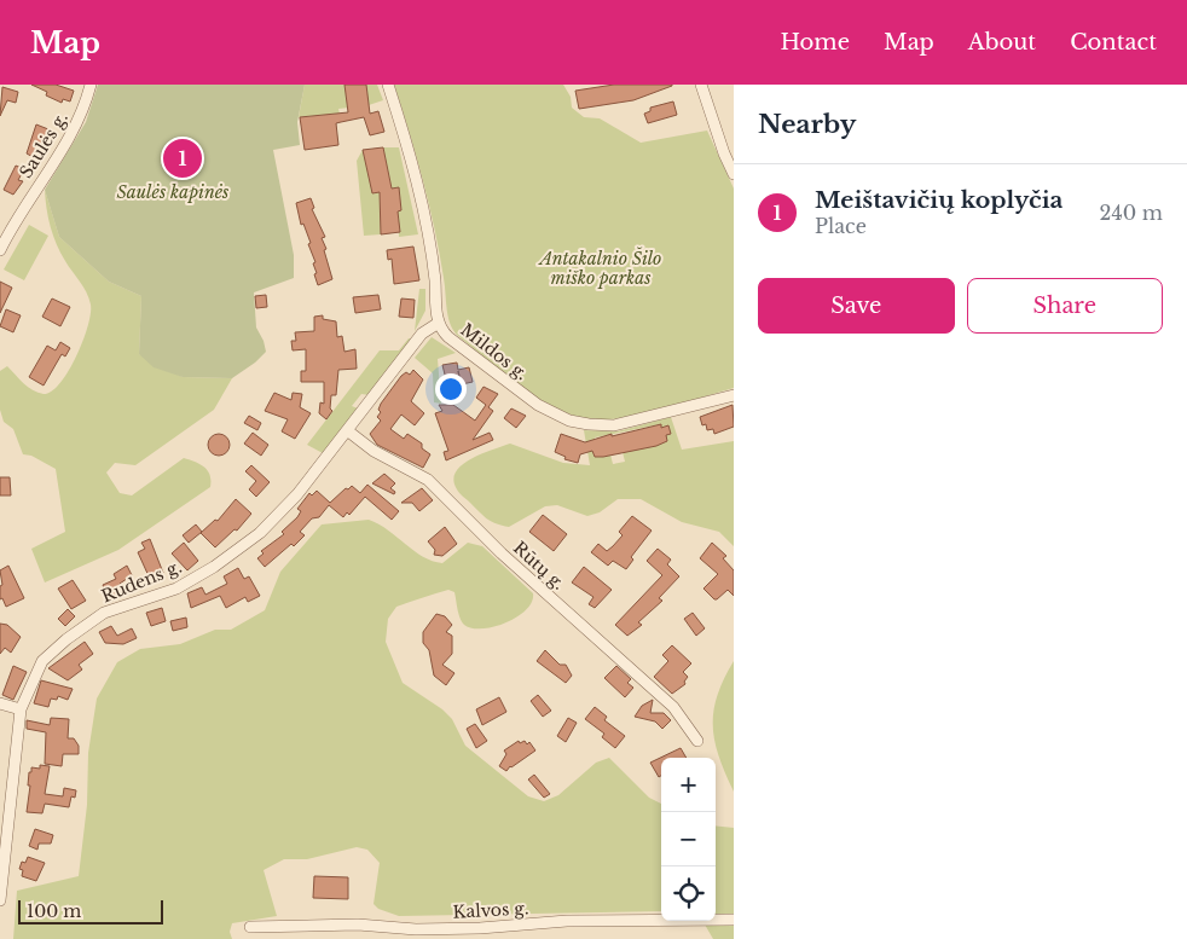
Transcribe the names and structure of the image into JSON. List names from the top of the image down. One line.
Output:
{"streets":{"street":["Saulės g.","Mildos g.","Rūtų g.","Rudens g.","Kalvos g."]},"crossings":[["Mildos g.","Rudens g."],["Rūtų g.","Rudens g."]],"parks":["Saulės kapinės","Antakalnio Šilo miško parkas"],"scale_bar":"100 m","page":{"header":"Map","nav":["Home","Map","About","Contact"],"heading":"Nearby","pins":"1","list":[{"mark":"1","name":"Meištavičių koplyčia","note":"Place","value":"240 m"}],"buttons":["Save","Share"],"map_buttons":["+","−"],"scale":"100 m"}}
